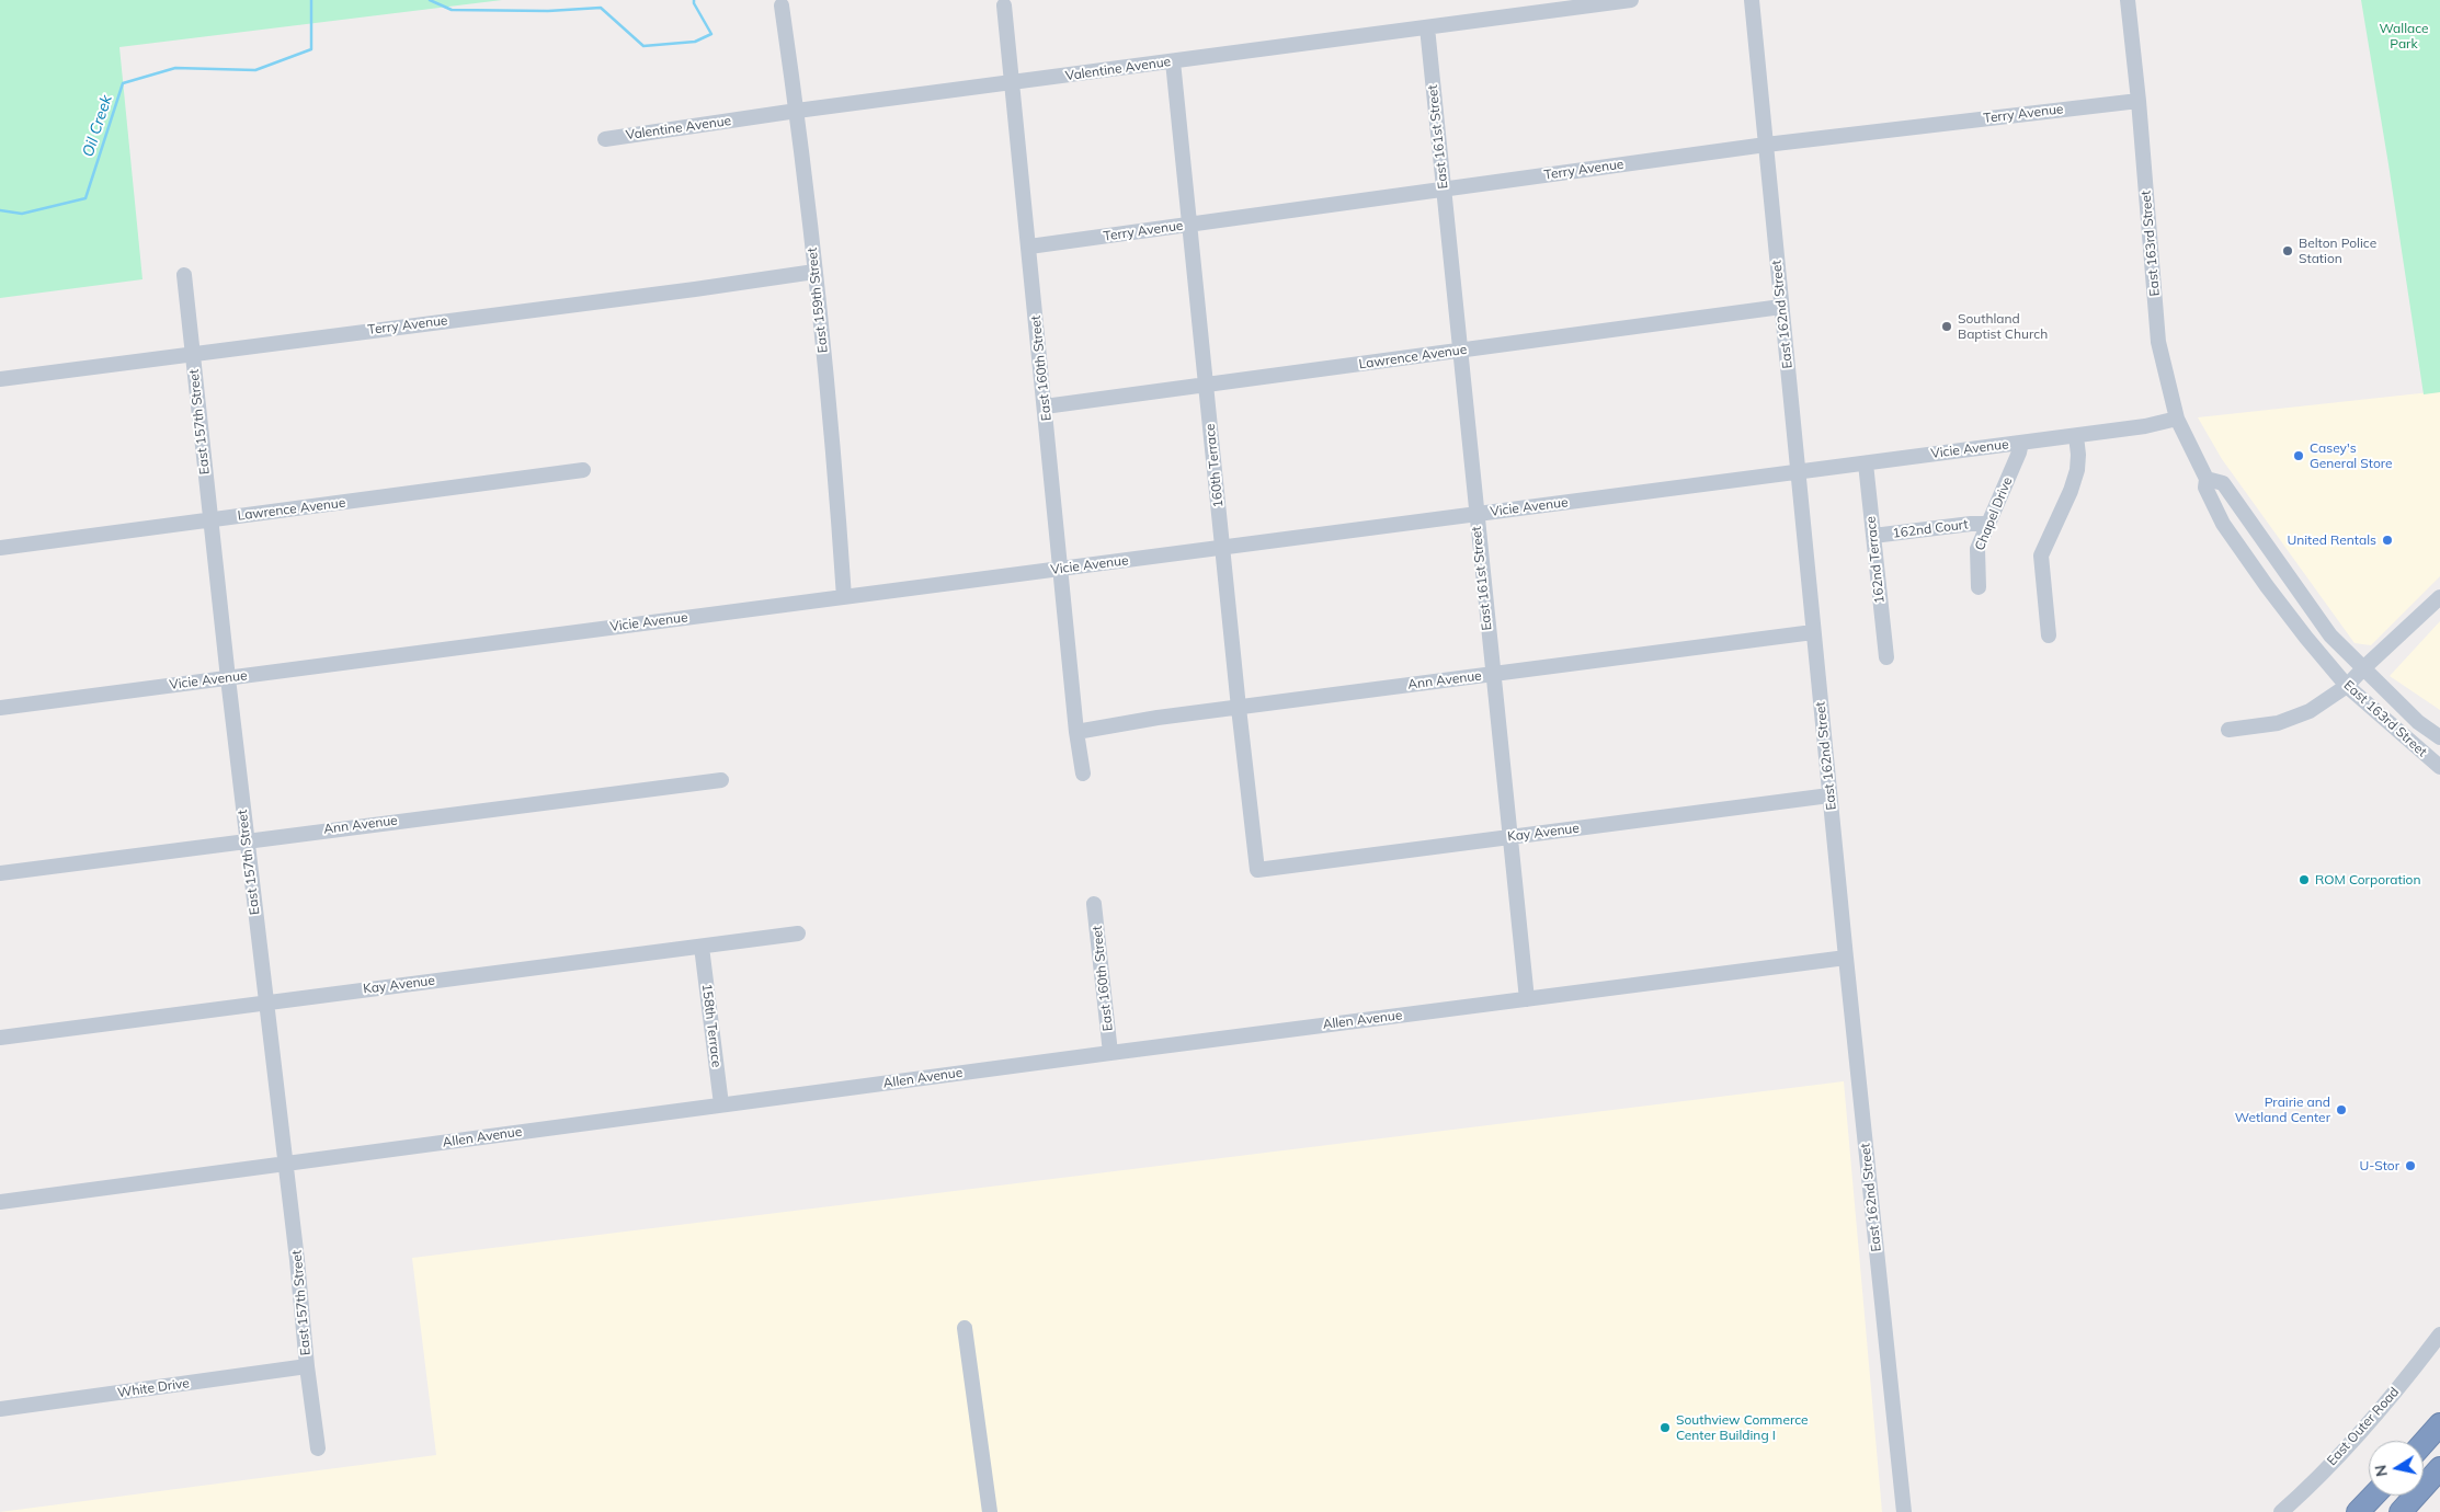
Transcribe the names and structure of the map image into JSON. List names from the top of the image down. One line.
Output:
{"streets":{"street":["Valentine Avenue","Terry Avenue","East 161st Street","East 163rd Street","East 159th Street","East 162nd Street","Lawrence Avenue","East 160th Street","East 157th Street","Vicie Avenue","160th Terrace","Chapel Drive","162nd Court","162nd Terrace","Ann Avenue","Kay Avenue","Allen Avenue","158th Terrace","White Drive","East Outer Road"]},"crossings":[["Valentine Avenue","East 161st Street"],["Valentine Avenue","East 159th Street"],["Valentine Avenue","East 160th Street"],["Valentine Avenue","160th Terrace"],["Terry Avenue","East 161st Street"],["Terry Avenue","East 163rd Street"],["Terry Avenue","East 159th Street"],["Terry Avenue","East 162nd Street"],["Terry Avenue","East 160th Street"],["Terry Avenue","East 157th Street"],["Terry Avenue","160th Terrace"],["East 161st Street","Lawrence Avenue"],["East 161st Street","Vicie Avenue"],["East 161st Street","Ann Avenue"],["East 161st Street","Kay Avenue"],["East 161st Street","Allen Avenue"],["East 163rd Street","Vicie Avenue"],["East 159th Street","Vicie Avenue"],["East 162nd Street","Lawrence Avenue"],["East 162nd Street","Vicie Avenue"],["East 162nd Street","Ann Avenue"],["East 162nd Street","Kay Avenue"],["East 162nd Street","Allen Avenue"],["Lawrence Avenue","East 160th Street"],["Lawrence Avenue","East 157th Street"],["Lawrence Avenue","160th Terrace"],["East 160th Street","Vicie Avenue"],["East 160th Street","Ann Avenue"],["East 160th Street","Allen Avenue"],["East 157th Street","Vicie Avenue"],["East 157th Street","Ann Avenue"],["East 157th Street","Kay Avenue"],["East 157th Street","Allen Avenue"],["East 157th Street","White Drive"],["Vicie Avenue","160th Terrace"],["Vicie Avenue","Chapel Drive"],["Vicie Avenue","162nd Terrace"],["160th Terrace","Ann Avenue"],["160th Terrace","Kay Avenue"],["Chapel Drive","162nd Court"],["162nd Court","162nd Terrace"],["Kay Avenue","158th Terrace"],["Allen Avenue","158th Terrace"]],"water":["Oil Creek"],"parks":["Wallace Park"],"places":["Belton Police Station","Southland Baptist Church","Casey's General Store","United Rentals","ROM Corporation","Prairie and Wetland Center","U-Stor","Southview Commerce Center Building I"],"north":"left"}
